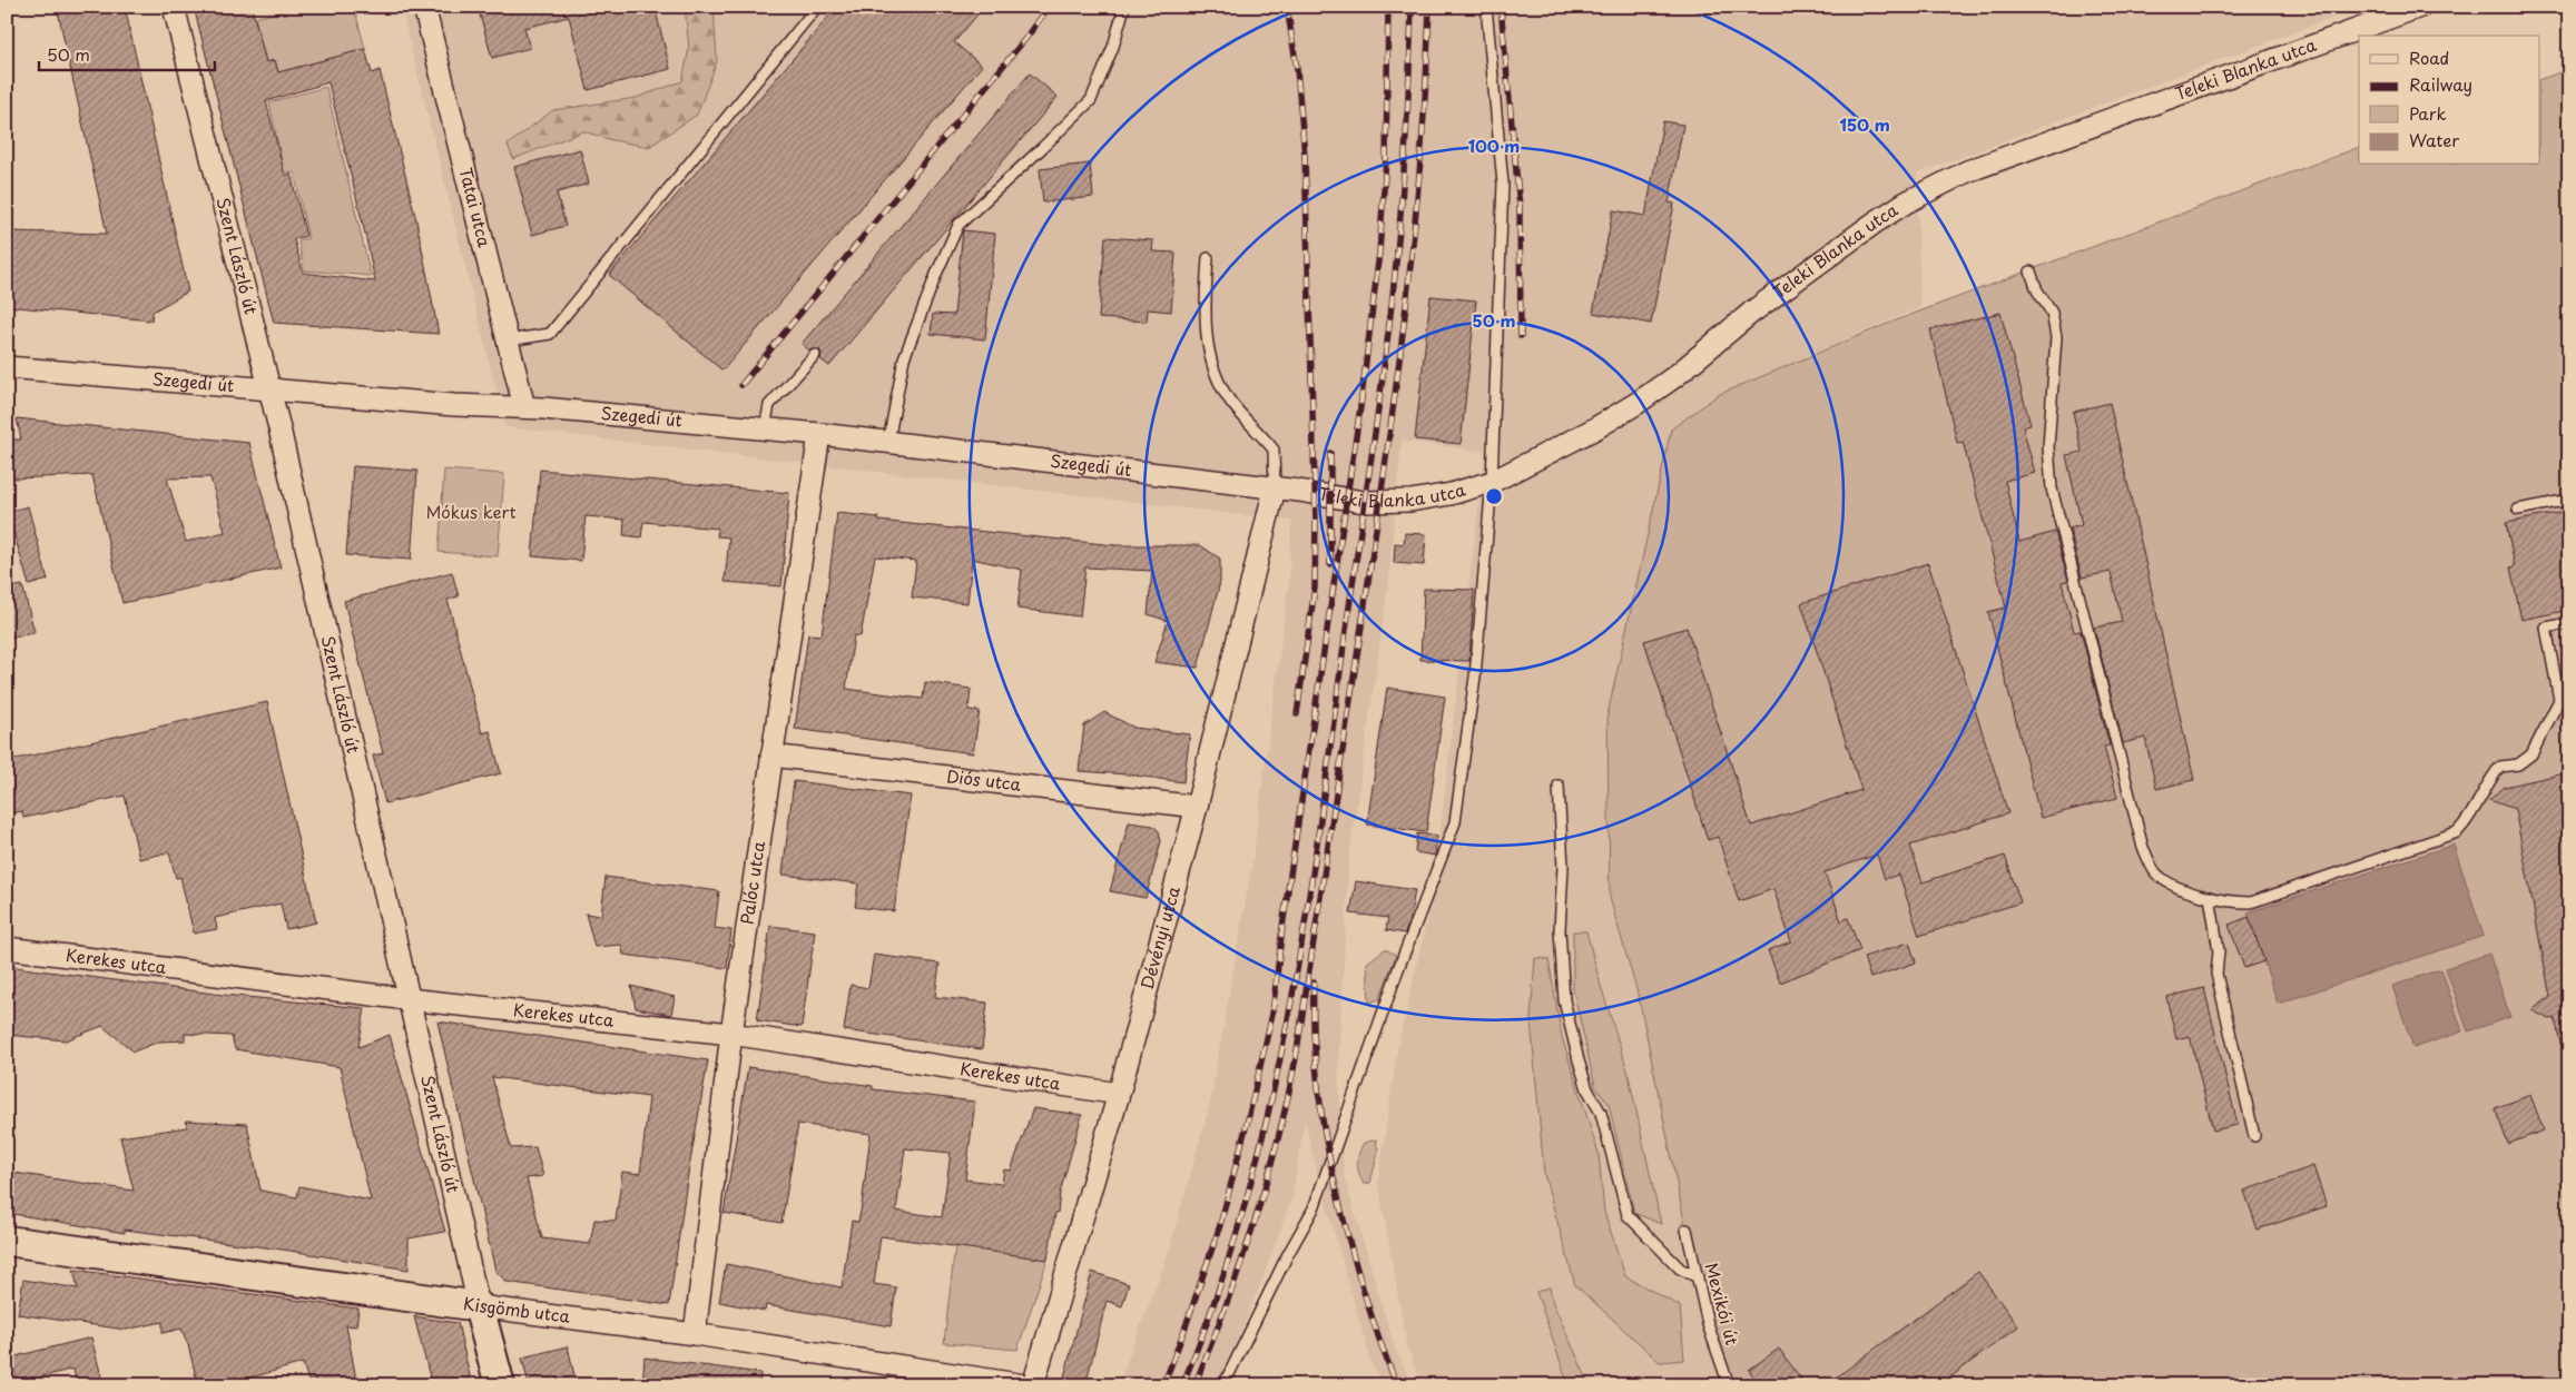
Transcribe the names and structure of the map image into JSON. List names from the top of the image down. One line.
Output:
{"streets":{"street":["Teleki Blanka utca","Tatai utca","Szent László út","Szegedi út","Diós utca","Palóc utca","Dévényi utca","Kerekes utca","Kisgömb utca"],"lane":["Mexikói út"]},"crossings":[["Teleki Blanka utca","Szegedi út"],["Teleki Blanka utca","Dévényi utca"],["Tatai utca","Szegedi út"],["Szent László út","Szegedi út"],["Szent László út","Kerekes utca"],["Szent László út","Kisgömb utca"],["Szegedi út","Palóc utca"],["Szegedi út","Dévényi utca"],["Diós utca","Palóc utca"],["Diós utca","Dévényi utca"],["Palóc utca","Kerekes utca"],["Palóc utca","Kisgömb utca"],["Dévényi utca","Kerekes utca"]],"parks":["Mókus kert"],"legend":["Road","Railway","Park","Water"],"scale_bar":"50 m","rings":["150 m","100 m","50 m"]}
